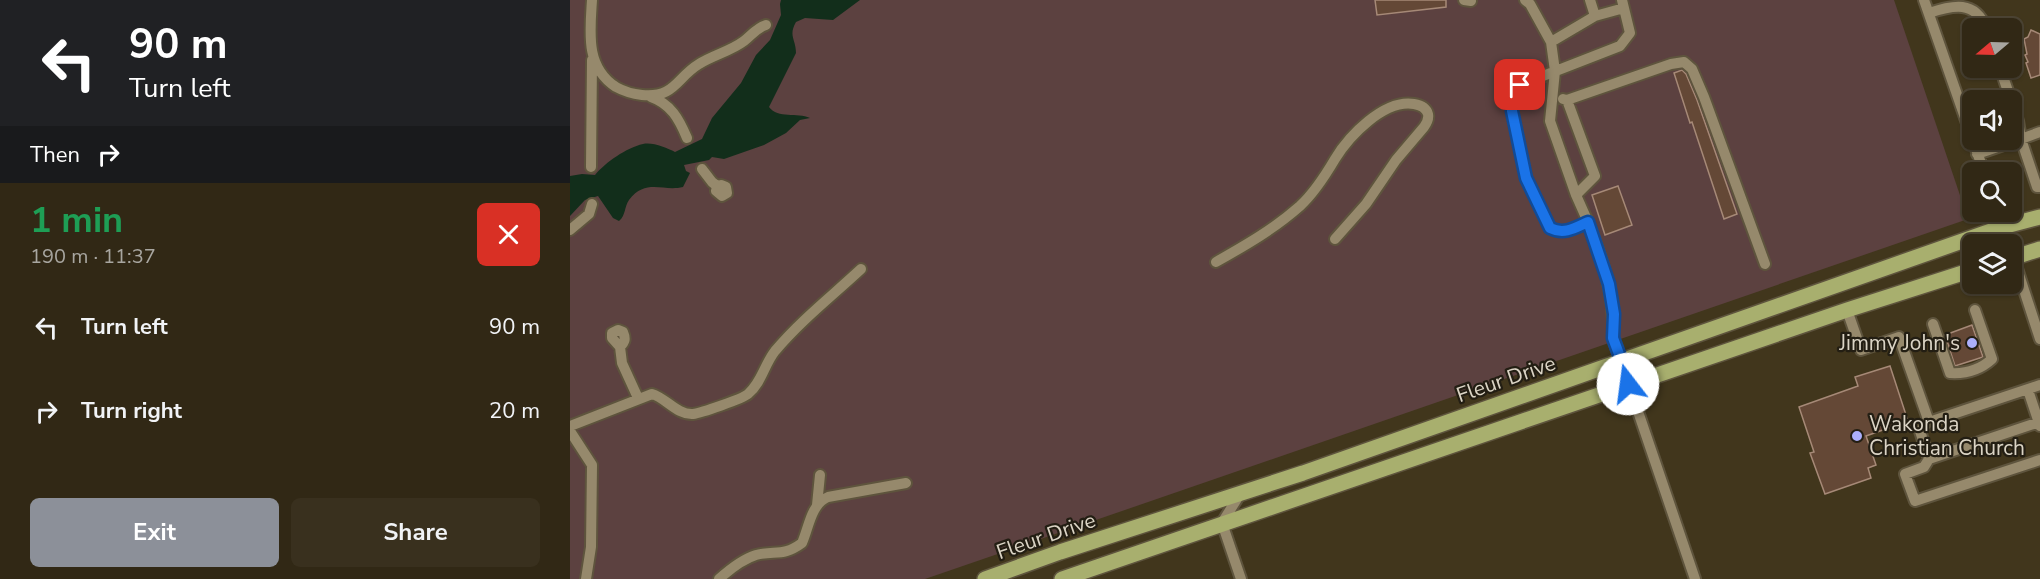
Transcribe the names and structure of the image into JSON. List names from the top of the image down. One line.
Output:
{"streets":{"main road":["Fleur Drive"]},"places":["Jimmy John's","Wakonda Christian Church"],"north":"left","page":{"turn":["90 m","Turn left"],"then":"Then","heading":["1 min","190 m · 11:37"],"list":[{"name":"Turn left","value":"90 m"},{"name":"Turn right","value":"20 m"}],"buttons":["Exit","Share"]}}
